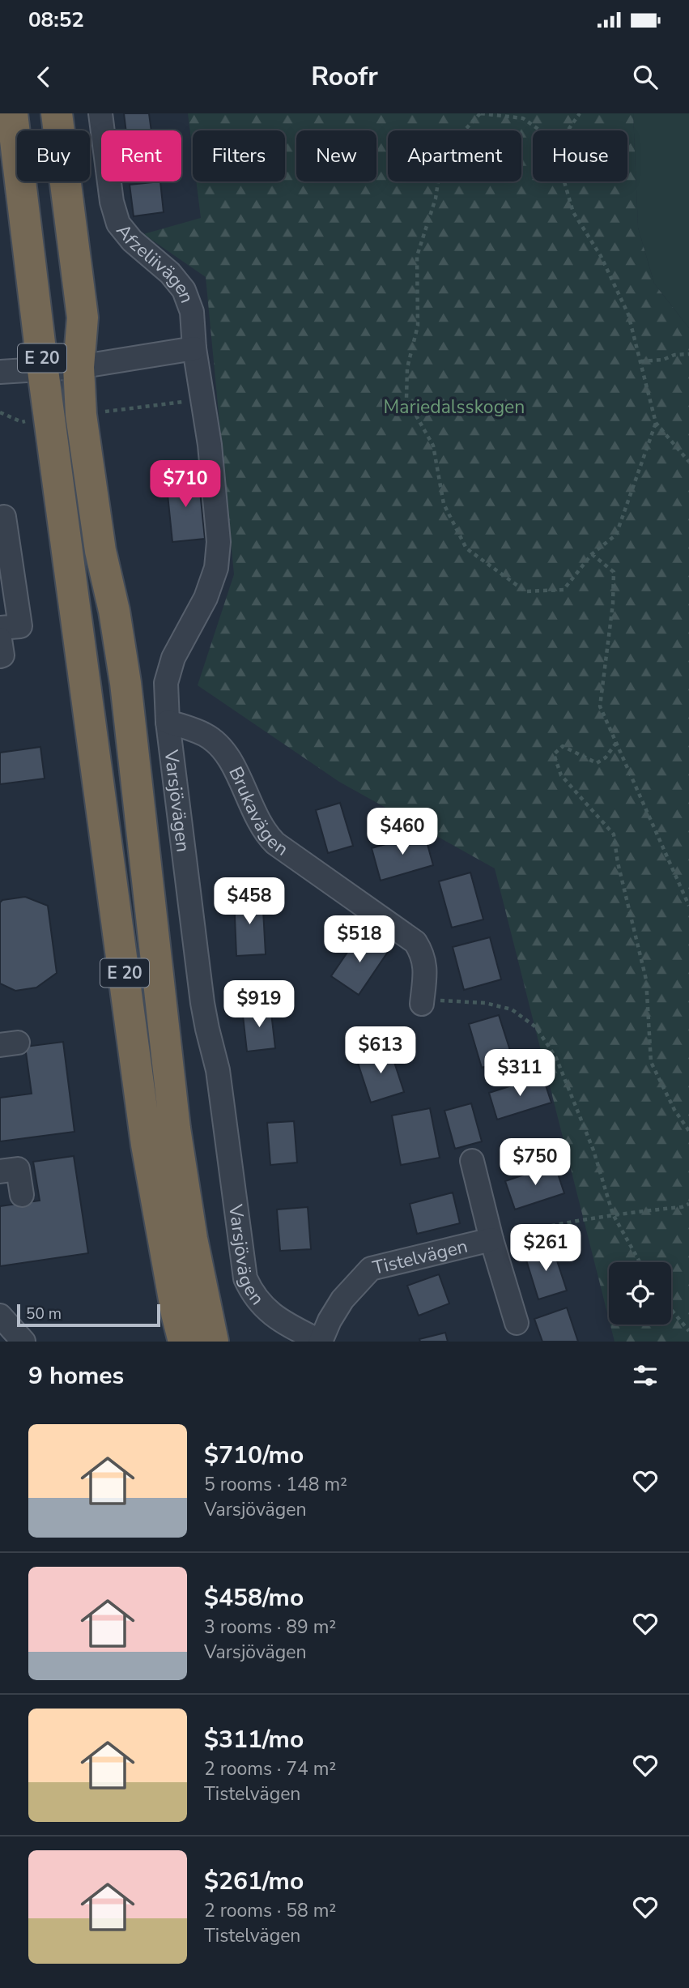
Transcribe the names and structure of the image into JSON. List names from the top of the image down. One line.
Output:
{"streets":{"highway":["E 20"],"street":["Afzeliivägen","Varsjövägen","Brukavägen","Tistelvägen"]},"crossings":[["Afzeliivägen","Varsjövägen"],["Varsjövägen","Brukavägen"],["Varsjövägen","Tistelvägen"]],"parks":["Mariedalsskogen"],"scale_bar":"50 m","page":{"status":"08:52","header":"Roofr","chip":["Buy","Rent","Filters","New","Apartment","House"],"price":["$710","$460","$458","$518","$919","$613","$311","$750","$261"],"scale":"50 m","heading":"9 homes","list":[{"name":"$710/mo","note":"5 rooms · 148 m² · Varsjövägen"},{"name":"$458/mo","note":"3 rooms · 89 m² · Varsjövägen"},{"name":"$311/mo","note":"2 rooms · 74 m² · Tistelvägen"},{"name":"$261/mo","note":"2 rooms · 58 m² · Tistelvägen"}]}}
